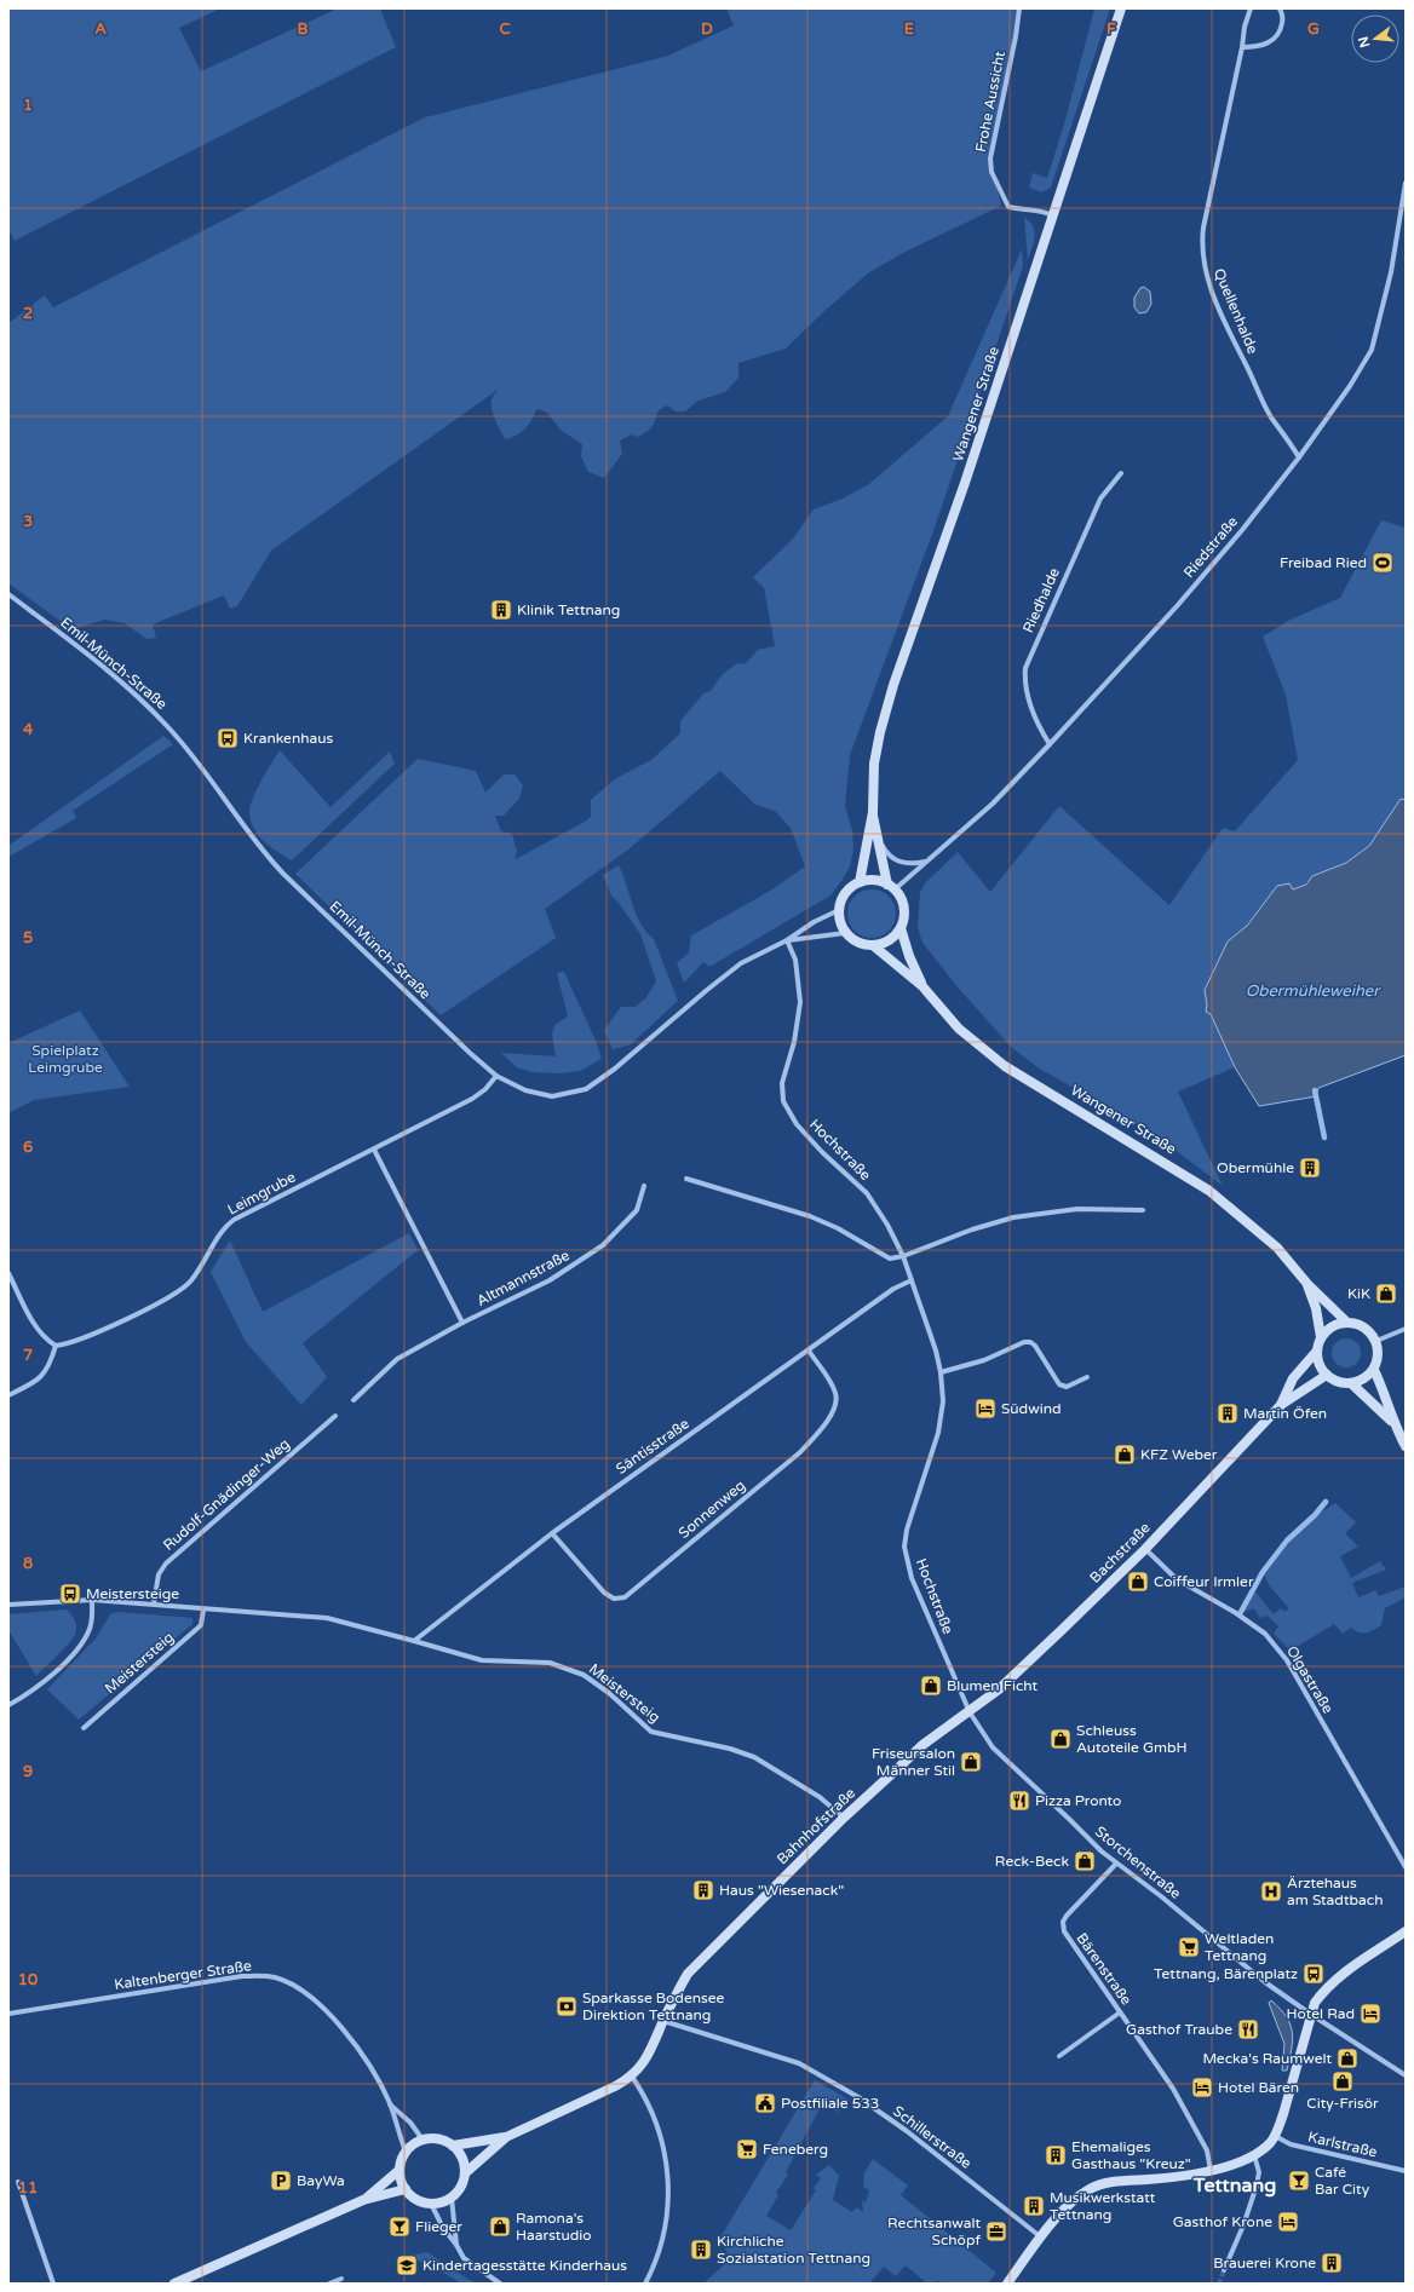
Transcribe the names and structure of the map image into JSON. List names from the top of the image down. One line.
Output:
{"streets":{"main road":["Wangener Straße","Bachstraße","Bahnhofstraße"],"street":["Frohe Aussicht","Quellenhalde","Riedstraße","Riedhalde","Emil-Münch-Straße","Hochstraße","Leimgrube","Altmannstraße","Säntisstraße","Rudolf-Gnädinger-Weg","Sonnenweg","Meistersteig","Olgastraße","Storchenstraße","Bärenstraße","Kaltenberger Straße","Schillerstraße","Karlstraße"]},"crossings":[["Frohe Aussicht","Wangener Straße"],["Quellenhalde","Riedstraße"],["Wangener Straße","Riedstraße"],["Wangener Straße","Emil-Münch-Straße"],["Wangener Straße","Bachstraße"],["Riedstraße","Riedhalde"],["Riedstraße","Emil-Münch-Straße"],["Emil-Münch-Straße","Hochstraße"],["Emil-Münch-Straße","Leimgrube"],["Hochstraße","Säntisstraße"],["Hochstraße","Bachstraße"],["Hochstraße","Bahnhofstraße"],["Hochstraße","Storchenstraße"],["Säntisstraße","Sonnenweg"],["Säntisstraße","Meistersteig"],["Rudolf-Gnädinger-Weg","Meistersteig"],["Bachstraße","Olgastraße"],["Bachstraße","Bahnhofstraße"],["Bachstraße","Storchenstraße"],["Meistersteig","Bahnhofstraße"],["Bahnhofstraße","Storchenstraße"],["Bahnhofstraße","Kaltenberger Straße"],["Bahnhofstraße","Schillerstraße"],["Storchenstraße","Bärenstraße"]],"districts":["Tettnang"],"water":["Obermühleweiher"],"parks":["Spielplatz Leimgrube"],"places":{"sports":["Freibad Ried"],"building":["Klinik Tettnang","Obermühle","Martin Öfen","Haus \"Wiesenack\"","Ehemaliges Gasthaus \"Kreuz\"","Musikwerkstatt Tettnang","Kirchliche Sozialstation Tettnang","Brauerei Krone"],"bus stop":["Krankenhaus","Meistersteige","Tettnang, Bärenplatz"],"shop":["KiK","KFZ Weber","Coiffeur Irmler","Blumen Ficht","Schleuss Autoteile GmbH","Friseursalon Männer Stil","Reck-Beck","Mecka's Raumwelt","City-Frisör","Ramona's Haarstudio"],"hotel":["Südwind","Hotel Rad","Hotel Bären","Gasthof Krone"],"restaurant":["Pizza Pronto","Gasthof Traube"],"hospital":["Ärztehaus am Stadtbach"],"supermarket":["Weltladen Tettnang","Feneberg"],"bank":["Sparkasse Bodensee Direktion Tettnang"],"public building":["Postfiliale 533"],"parking":["BayWa"],"bar":["Café Bar City","Flieger"],"office":["Rechtsanwalt Schöpf"],"school or university":["Kindertagesstätte Kinderhaus"]},"north":"left","grid":{"columns":["A","B","C","D","E","F","G"],"rows":["1","2","3","4","5","6","7","8","9","10","11"]}}
